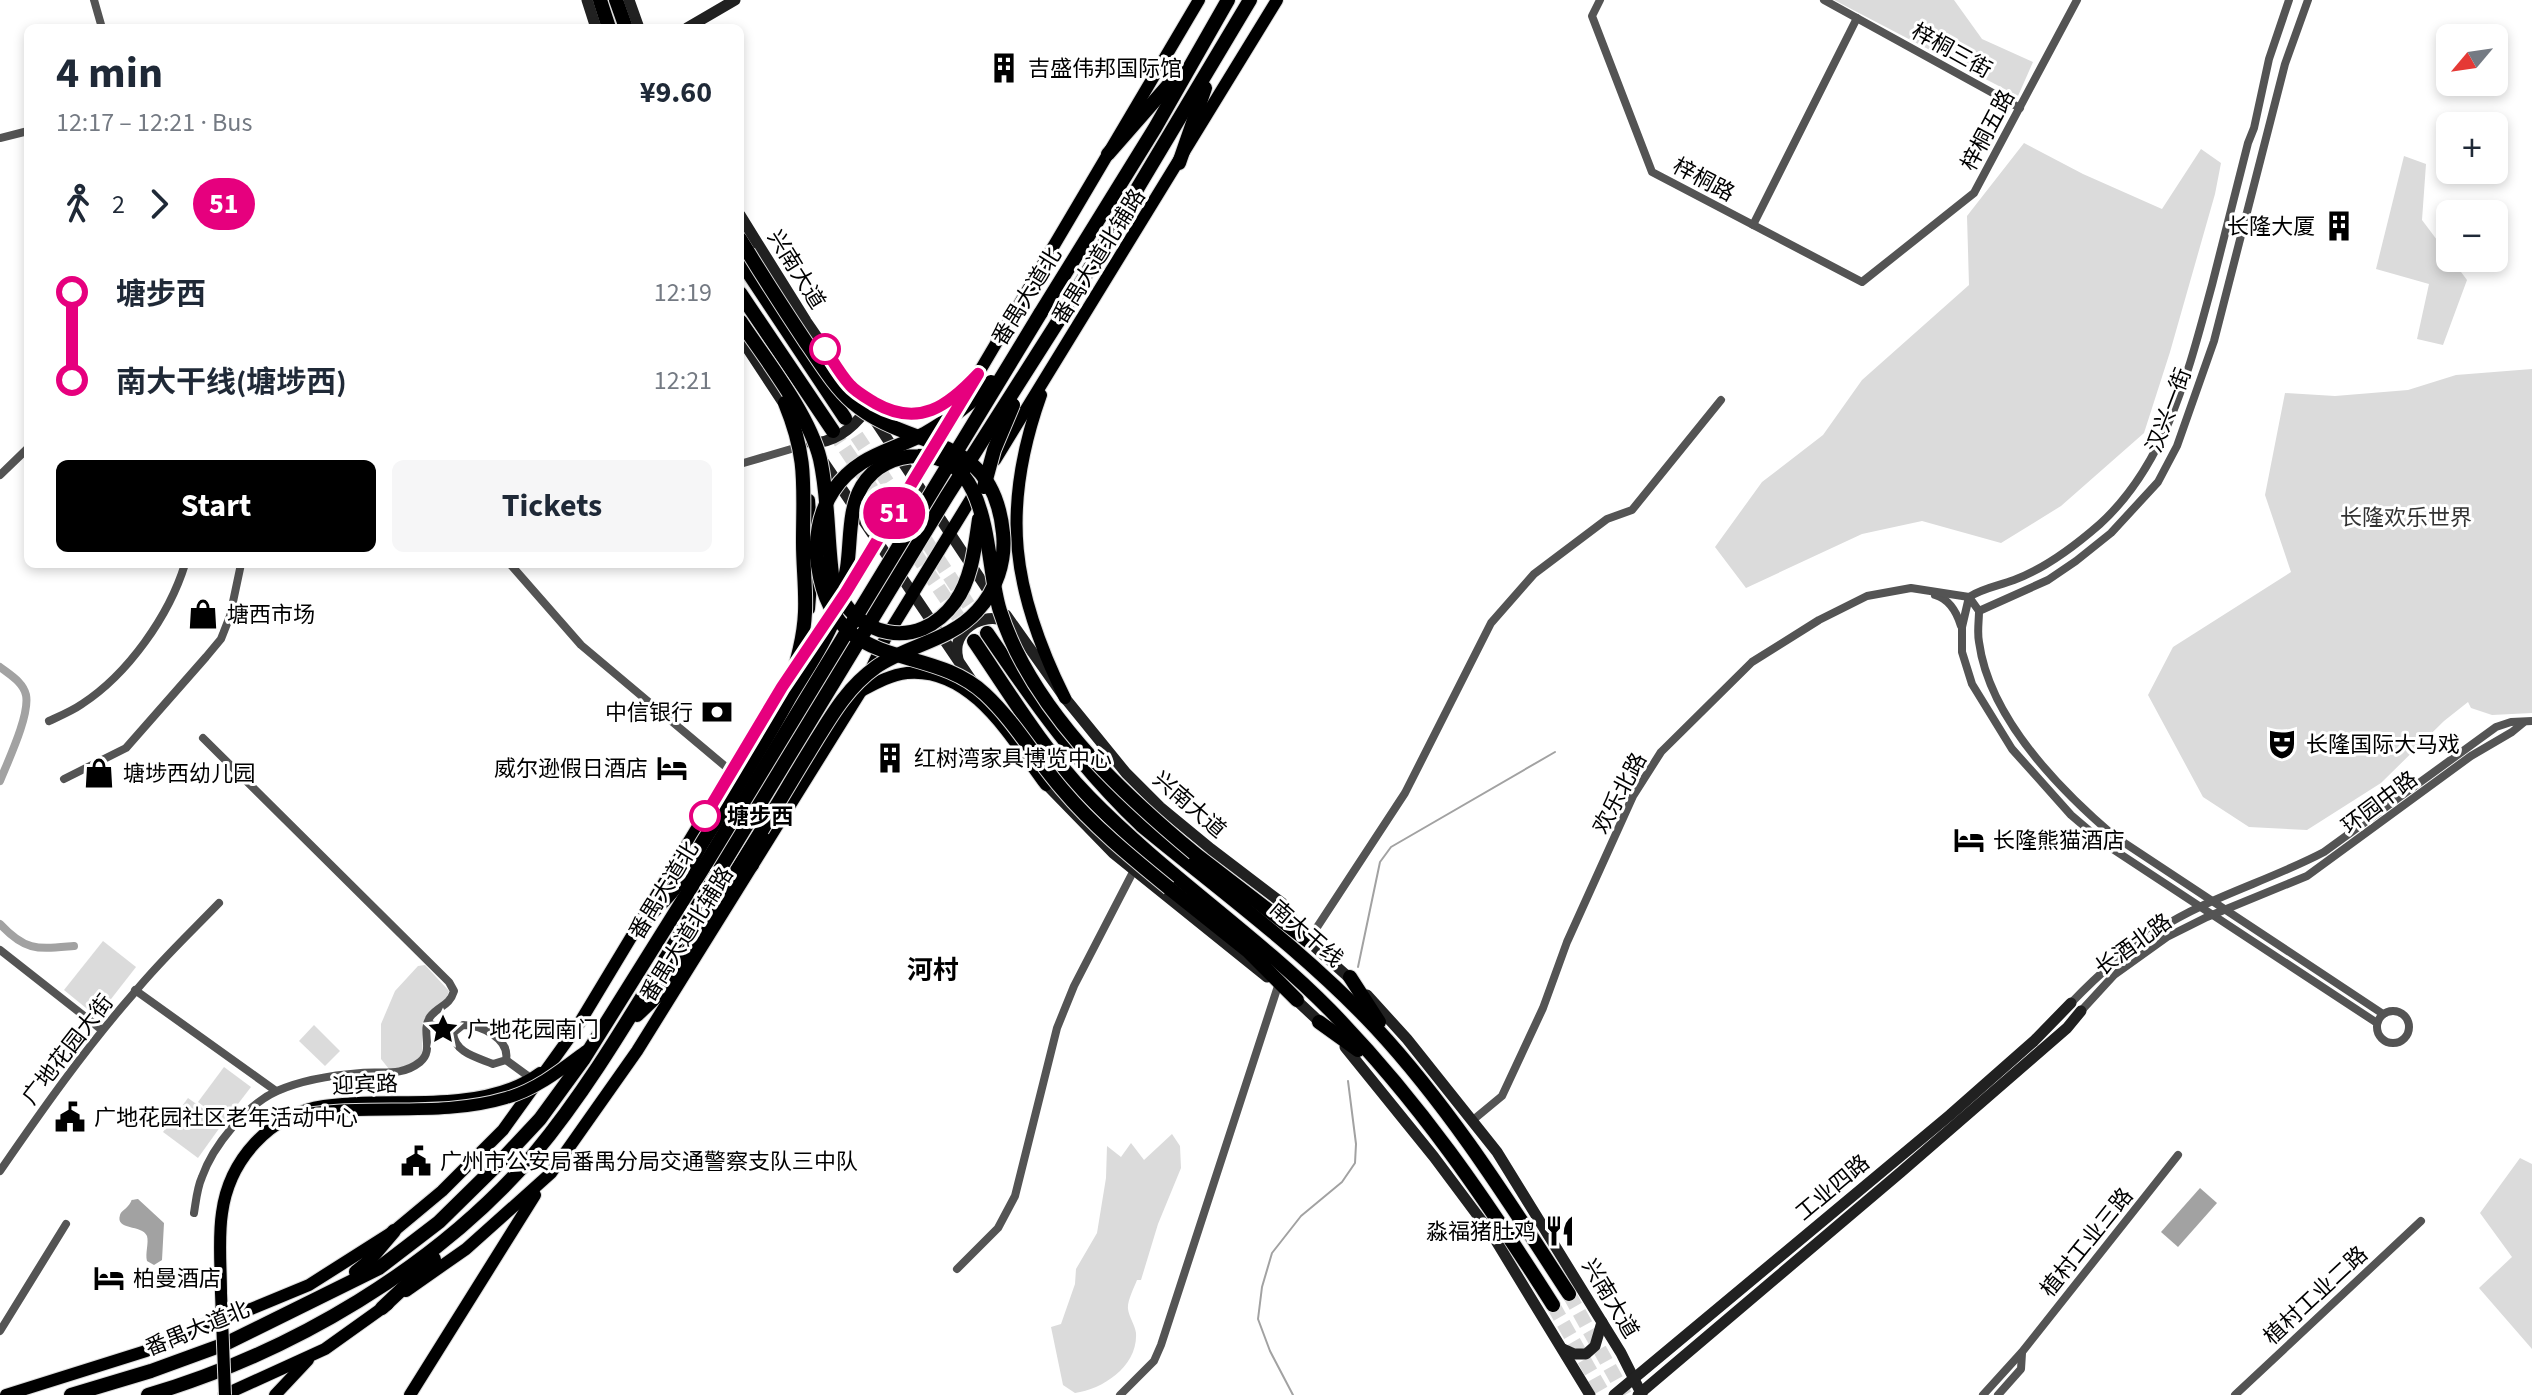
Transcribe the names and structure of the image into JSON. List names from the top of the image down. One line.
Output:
{"streets":{"highway":["番禺大道北","南大干线"],"main road":["番禺大道北铺路","兴南大道","番禺大道北辅路","迎宾路","工业四路"],"street":["梓桐三街","梓桐五路","梓桐路","汉兴一街","欢乐北路","环园中路","长酒北路","广地花园大街","植村工业三路","植村工业二路"]},"crossings":[["梓桐三街","梓桐五路"],["梓桐五路","梓桐路"],["番禺大道北铺路","兴南大道"],["番禺大道北铺路","番禺大道北辅路"],["兴南大道","欢乐北路"],["兴南大道","番禺大道北辅路"],["兴南大道","工业四路"],["环园中路","长酒北路"],["番禺大道北辅路","迎宾路"],["长酒北路","工业四路"]],"districts":["河村"],"parks":["长隆欢乐世界"],"places":{"building":["吉盛伟邦国际馆","长隆大厦","红树湾家具博览中心"],"shop":["塘西市场","塘埗西幼儿园"],"bank":["中信银行"],"theatre":["长隆国际大马戏"],"hotel":["威尔逊假日酒店","长隆熊猫酒店","柏曼酒店"],"other":["塘步西"],"place":["广地花园南门"],"public building":["广地花园社区老年活动中心","广州市公安局番禺分局交通警察支队三中队"],"restaurant":["淼福猪肚鸡"]},"lines":["bus line 51"],"north":"bottom left","page":{"on_map":"51","map_buttons":["+","−"],"heading":["4 min","12:17 – 12:21 · Bus","¥9.60"],"legs":["2","51"],"list":[{"name":"塘步西","value":"12:19"},{"name":"南大干线(塘埗西)","value":"12:21"}],"buttons":["Start","Tickets"]}}
